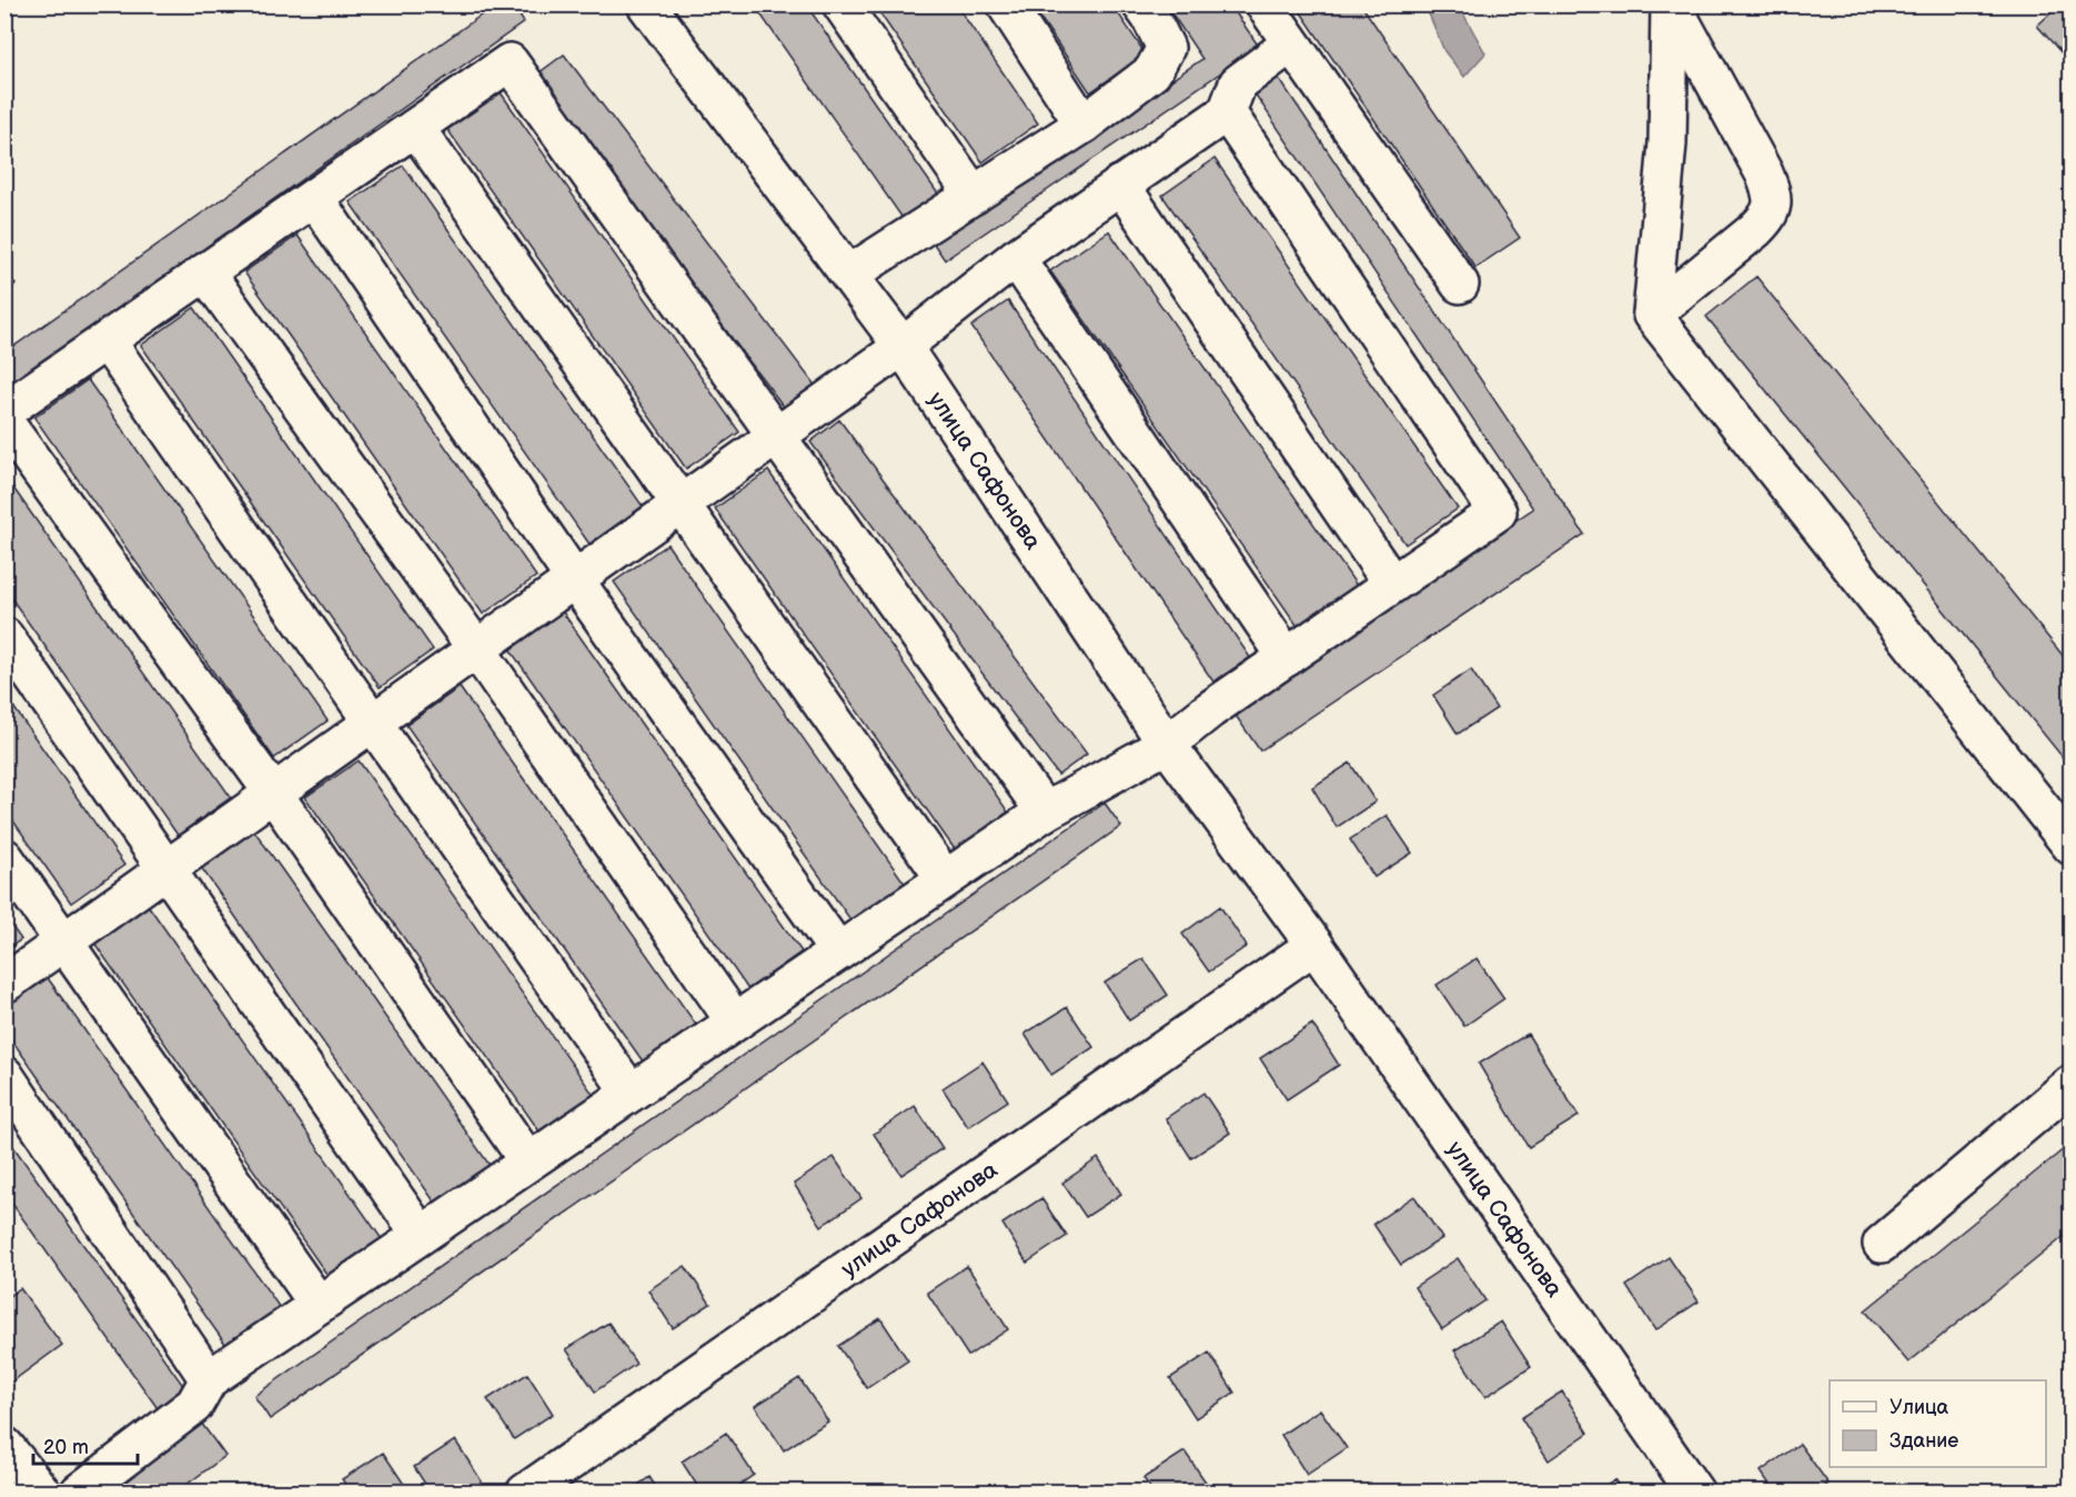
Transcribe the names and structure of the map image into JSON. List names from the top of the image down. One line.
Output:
{"streets":{"street":["улица Сафонова"]},"legend":["Улица","Здание"],"scale_bar":"20 m"}
